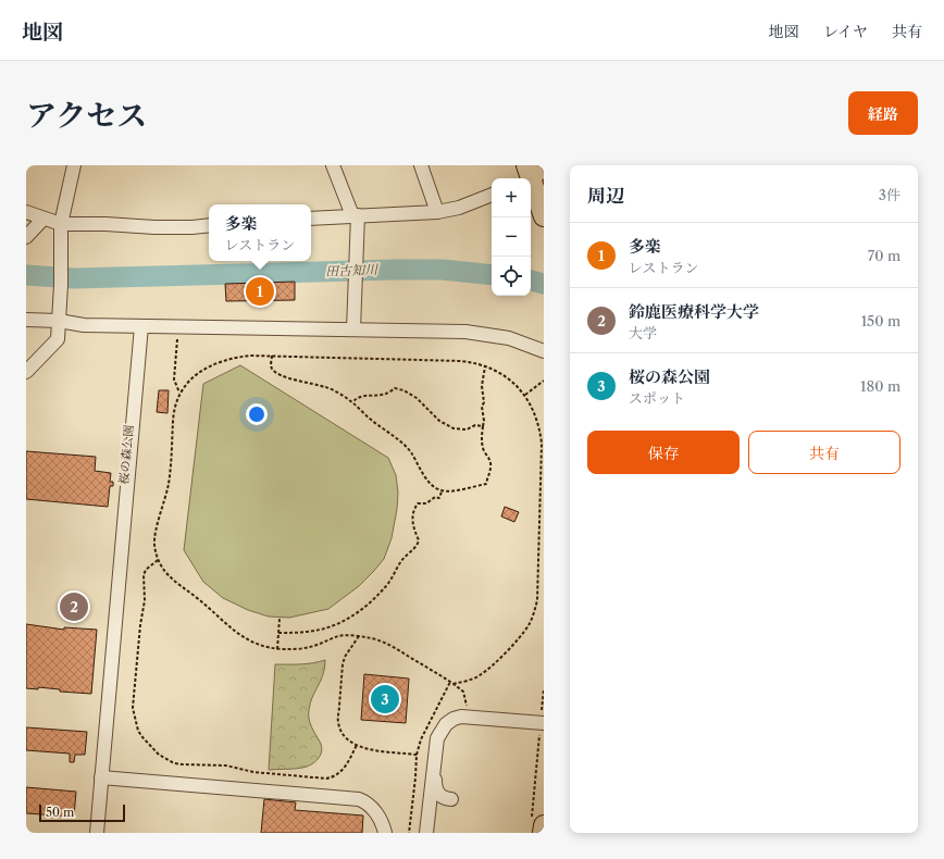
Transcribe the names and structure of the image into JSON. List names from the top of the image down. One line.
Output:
{"water":["田古知川"],"scale_bar":"50 m","page":{"header":"地図","nav":["地図","レイヤ","共有"],"title":"アクセス","buttons":["経路",["保存","共有"]],"heading":["周辺","3件"],"map_buttons":["+","−"],"popup":["多楽","レストラン"],"list":[{"mark":"1","name":"多楽","note":"レストラン","value":"70 m"},{"mark":"2","name":"鈴鹿医療科学大学","note":"大学","value":"150 m"},{"mark":"3","name":"桜の森公園","note":"スポット","value":"180 m"}],"pins":["1","2","3"],"scale":"50 m"}}
